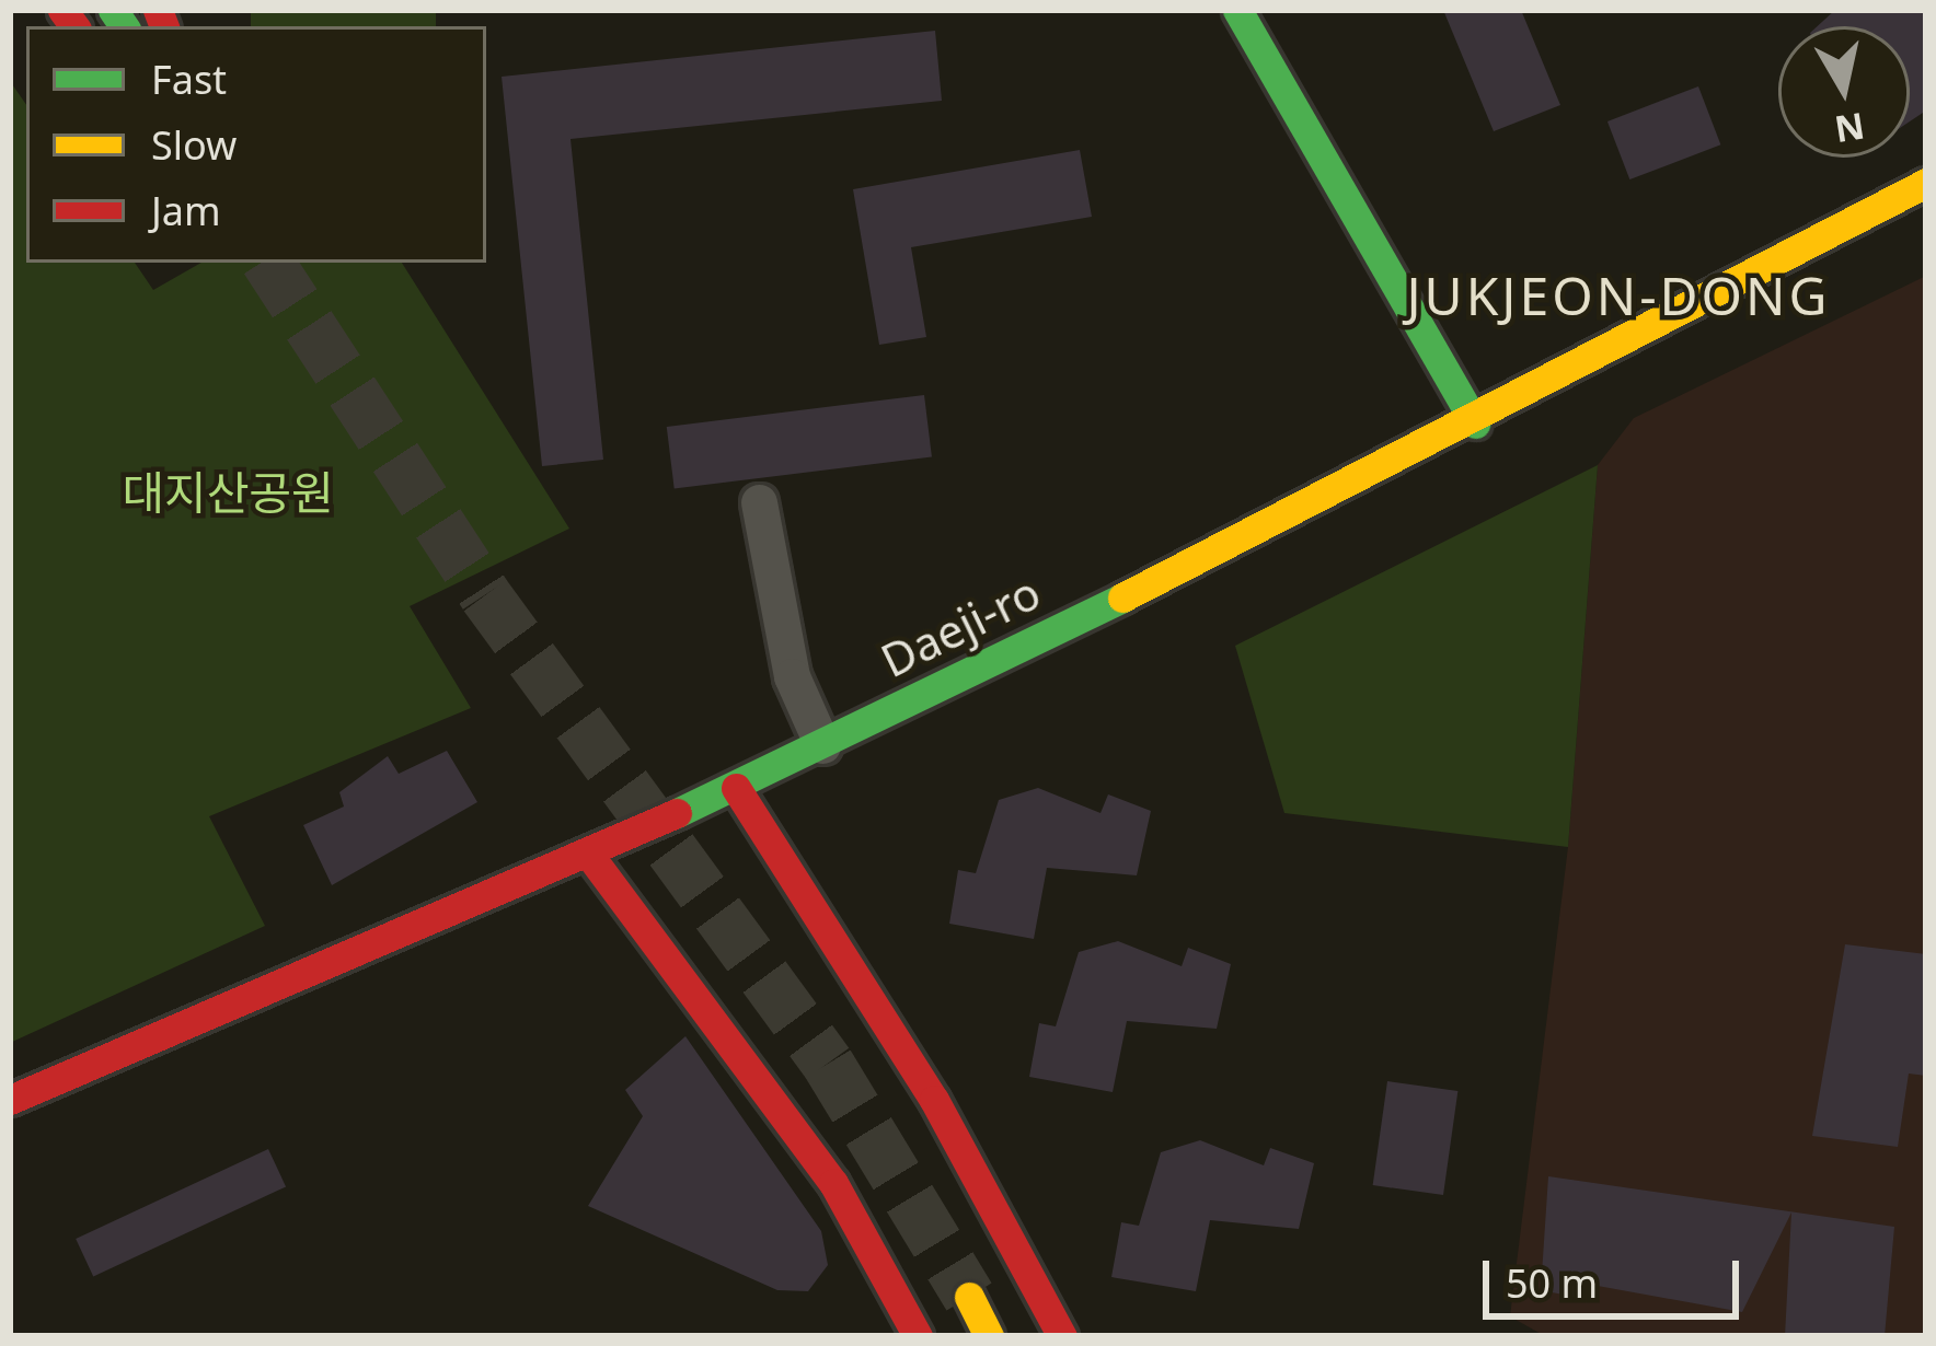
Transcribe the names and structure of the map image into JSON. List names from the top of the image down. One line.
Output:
{"streets":{"street":["Daeji-ro"]},"districts":["JUKJEON-DONG"],"parks":["대지산공원"],"legend":["Fast","Slow","Jam"],"scale_bar":"50 m","north":"bottom"}
